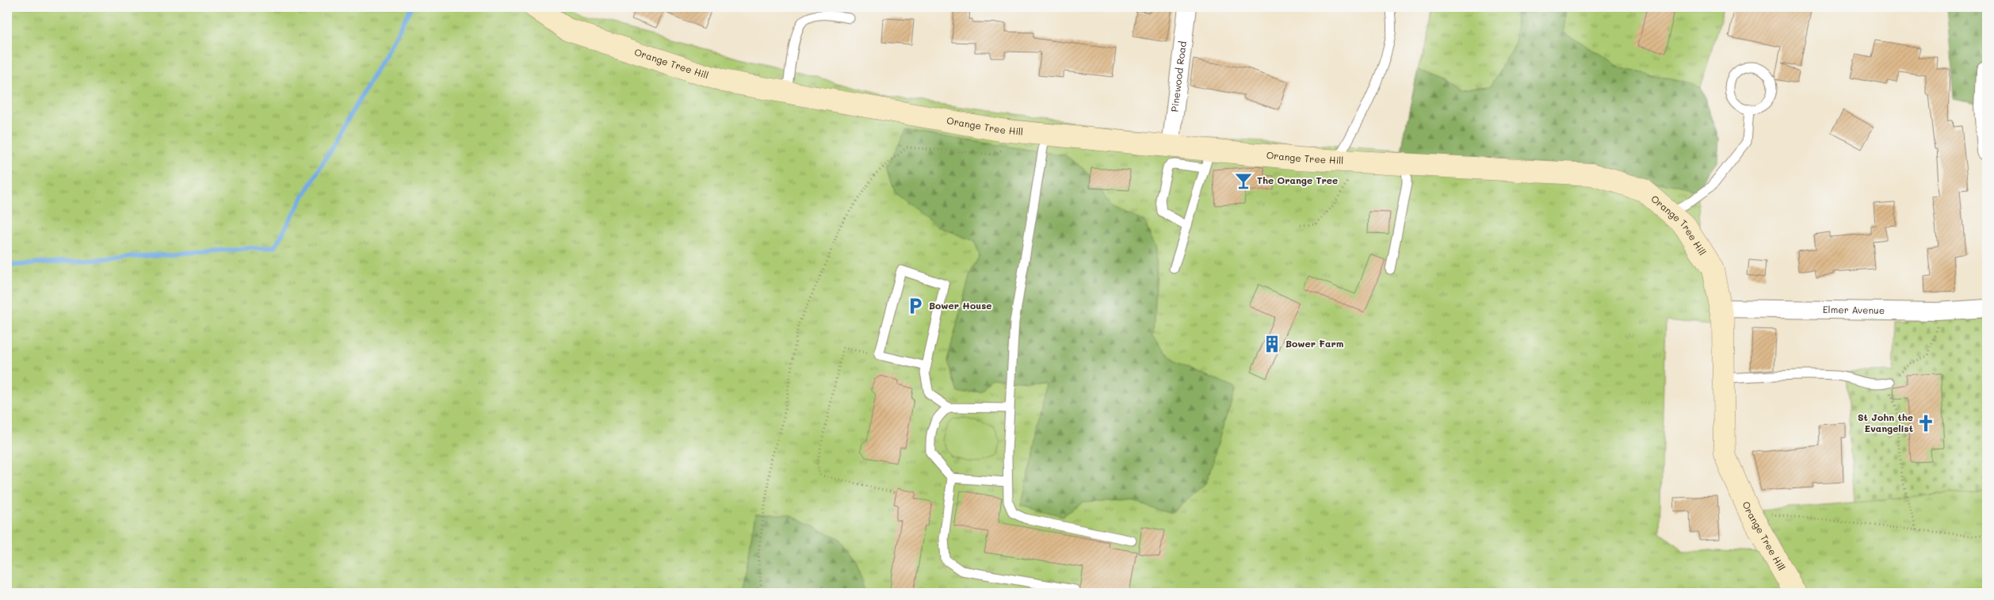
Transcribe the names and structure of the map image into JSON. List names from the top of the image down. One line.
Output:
{"streets":{"main road":["Orange Tree Hill"],"street":["Pinewood Road","Elmer Avenue"]},"crossings":[["Orange Tree Hill","Pinewood Road"],["Orange Tree Hill","Elmer Avenue"]],"places":{"bar":["The Orange Tree"],"parking":["Bower House"],"building":["Bower Farm"],"church":["St John the Evangelist"]}}
